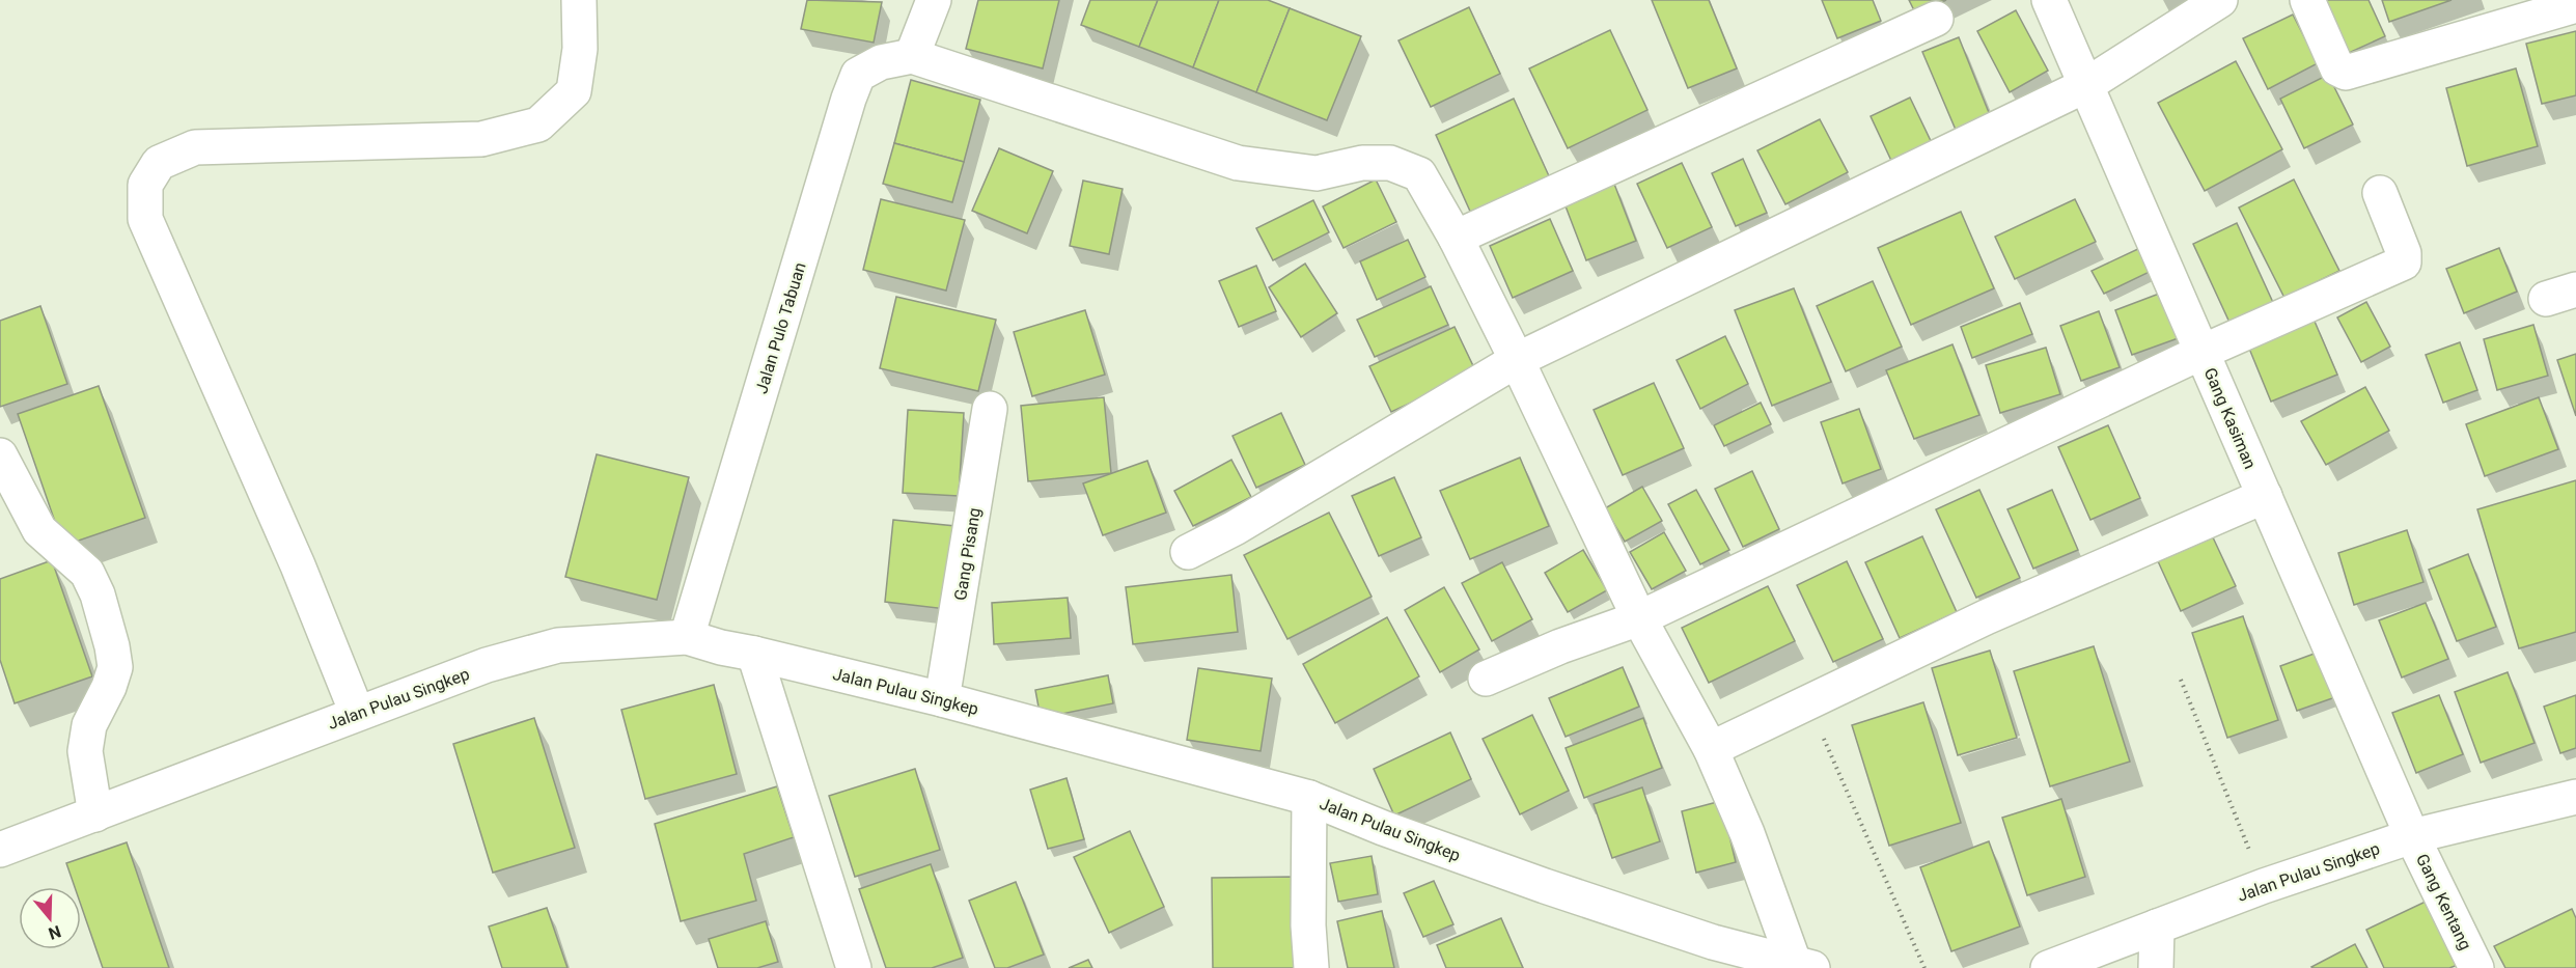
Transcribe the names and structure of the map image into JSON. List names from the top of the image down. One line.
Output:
{"streets":{"street":["Jalan Pulo Tabuan","Gang Kasiman","Gang Pisang","Jalan Pulau Singkep","Gang Kentang"]},"crossings":[["Jalan Pulo Tabuan","Jalan Pulau Singkep"],["Gang Kasiman","Jalan Pulau Singkep"],["Gang Kasiman","Gang Kentang"],["Gang Pisang","Jalan Pulau Singkep"],["Jalan Pulau Singkep","Gang Kentang"]],"north":"bottom"}
